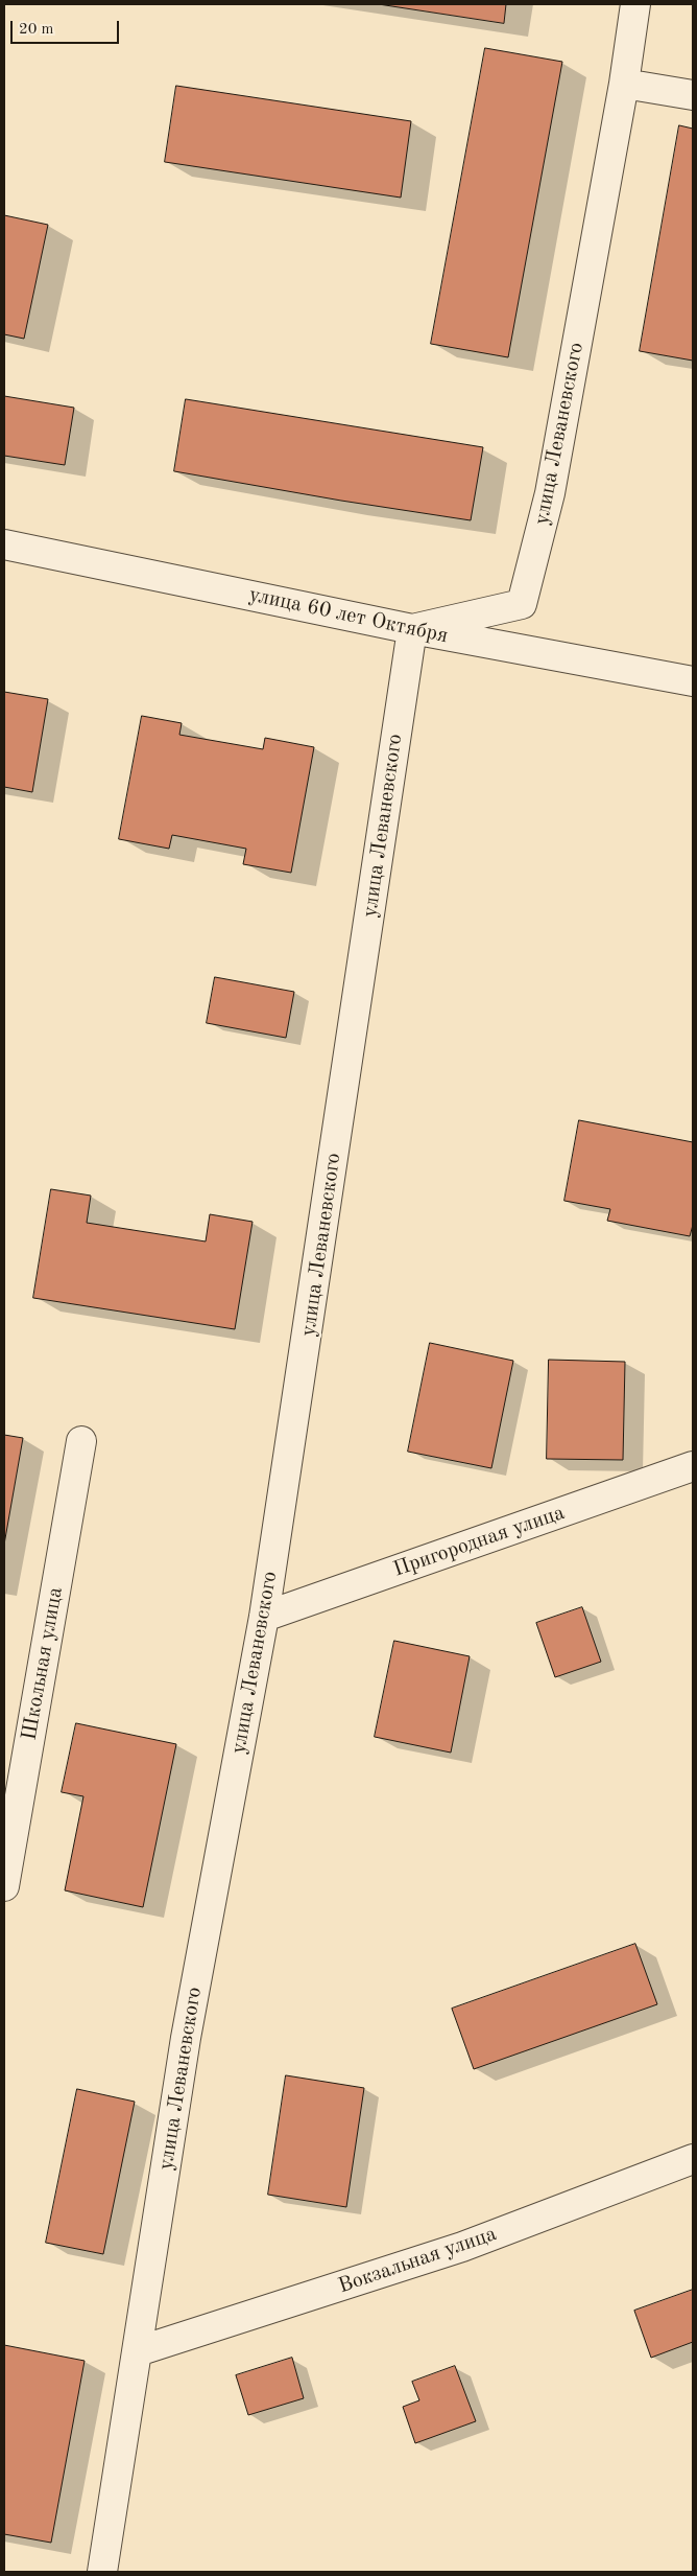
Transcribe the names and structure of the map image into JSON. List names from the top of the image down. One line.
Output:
{"streets":{"street":["улица Леваневского","улица 60 лет Октября","Пригородная улица","Школьная улица","Вокзальная улица"]},"crossings":[["улица Леваневского","улица 60 лет Октября"],["улица Леваневского","Пригородная улица"],["улица Леваневского","Вокзальная улица"]],"scale_bar":"20 m"}
